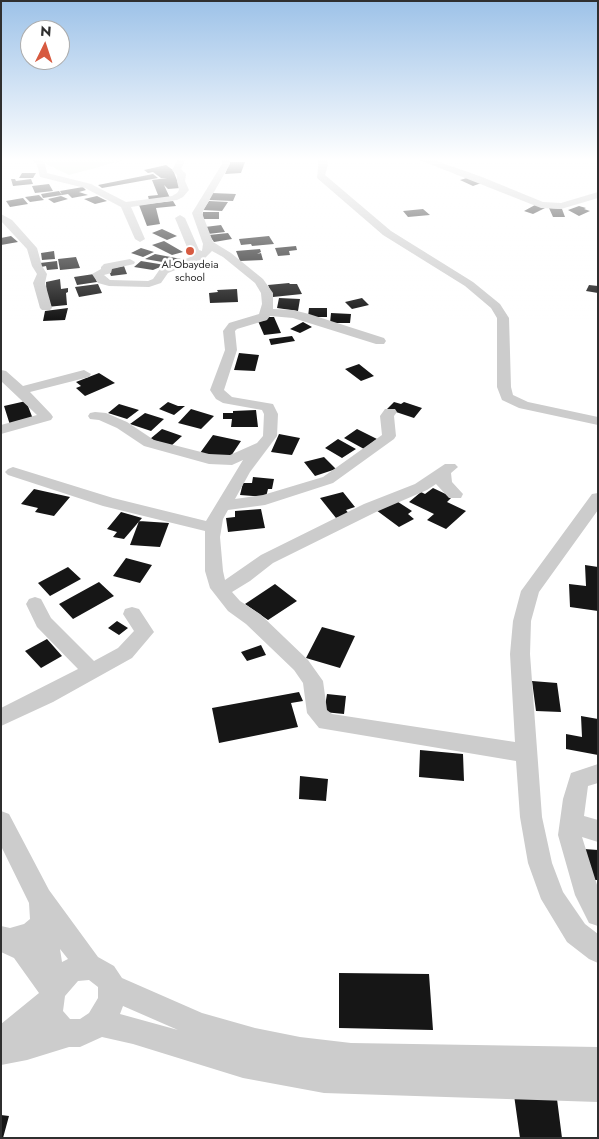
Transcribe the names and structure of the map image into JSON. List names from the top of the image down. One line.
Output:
{"places":["Al-Obaydeia school"],"north":"top"}
